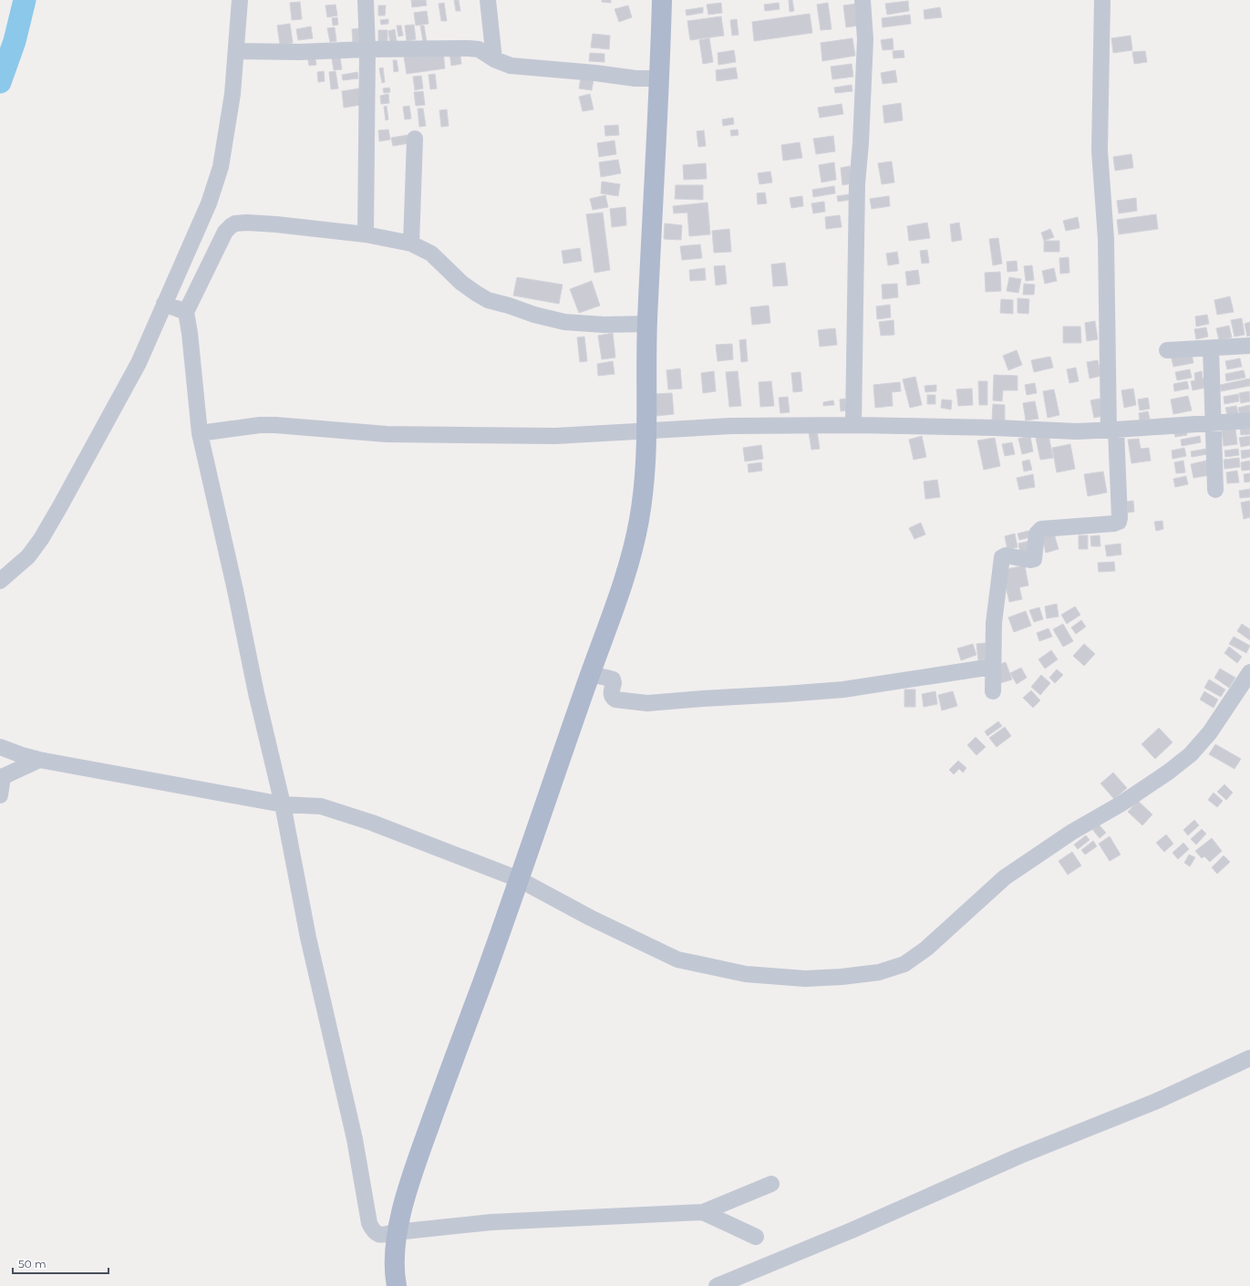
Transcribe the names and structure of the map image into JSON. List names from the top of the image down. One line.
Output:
{"scale_bar":"50 m"}
